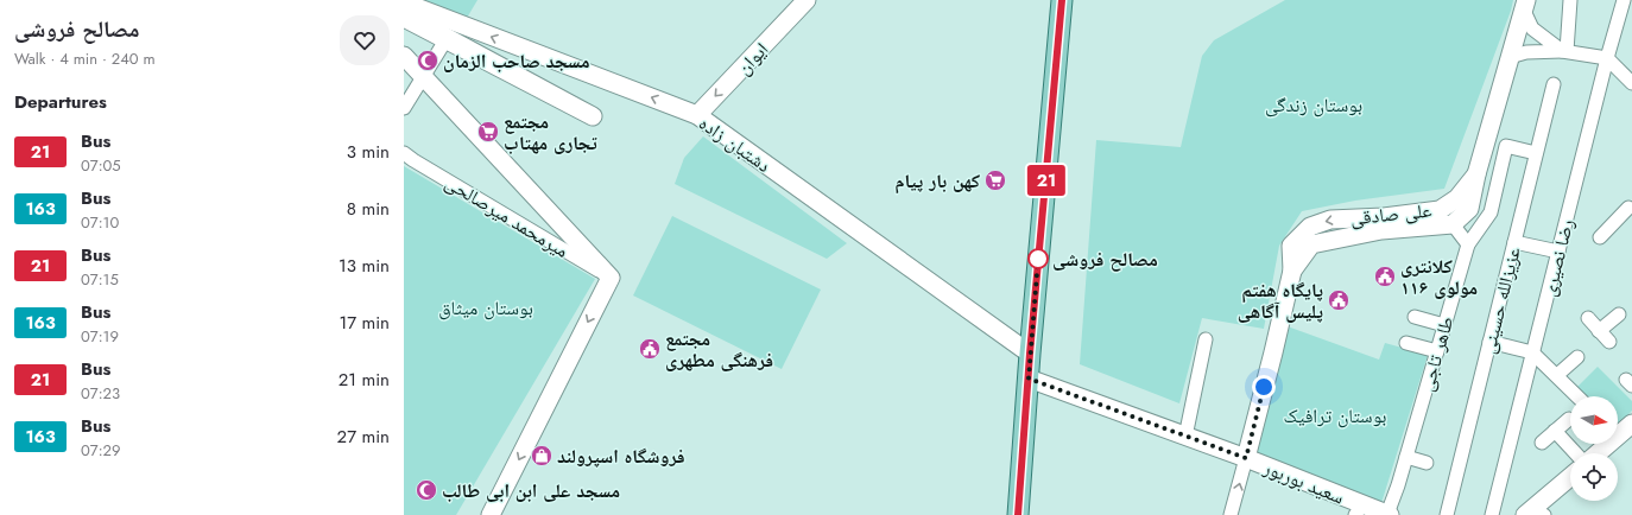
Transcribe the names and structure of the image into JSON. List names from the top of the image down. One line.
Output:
{"streets":{"street":["ایوان","دشتبان زاده","علی صادقی","میرمحمد میرصالحی","رضا نصیری","عزیزالله حسینی","طاهر تاجی","سعید بوربور"]},"crossings":[["ایوان","دشتبان زاده"],["علی صادقی","سعید بوربور"],["عزیزالله حسینی","طاهر تاجی"],["طاهر تاجی","سعید بوربور"]],"one_way":["ایوان","دشتبان زاده"],"parks":["بوستان زندگی","بوستان میثاق","بوستان ترافیک"],"places":{"mosque":["مسجد صاحب الزمان","مسجد علی ابن ابی طالب"],"supermarket":["مجتمع تجاری مهتاب","کهن بار پیام"],"other":["مصالح فروشی"],"public building":["کلانتری ۱۱۶ مولوی","پایگاه هفتم پلیس آگاهی","مجتمع فرهنگی مطهری"],"shop":["فروشگاه اسپرولند"]},"lines":["bus line 21"],"north":"right","page":{"heading":[["مصالح فروشی","Walk · 4 min · 240 m"],"Departures"],"on_map":"21","list":[{"mark":"21","name":"Bus","note":"07:05","value":"3 min"},{"mark":"163","name":"Bus","note":"07:10","value":"8 min"},{"mark":"21","name":"Bus","note":"07:15","value":"13 min"},{"mark":"163","name":"Bus","note":"07:19","value":"17 min"},{"mark":"21","name":"Bus","note":"07:23","value":"21 min"},{"mark":"163","name":"Bus","note":"07:29","value":"27 min"}]}}
